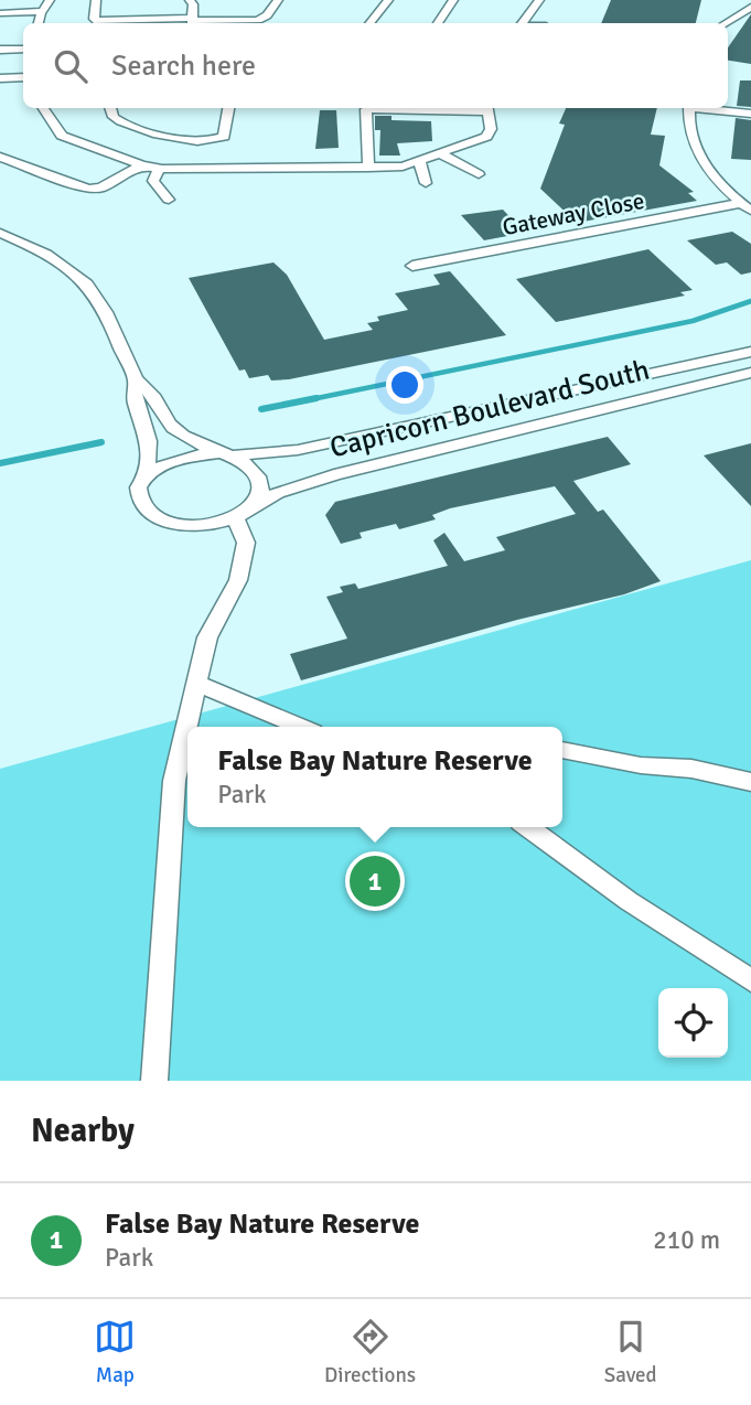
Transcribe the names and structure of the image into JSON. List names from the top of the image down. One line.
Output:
{"streets":{"street":["Gateway Close","Capricorn Boulevard South"]},"page":{"search":"Search here","popup":["False Bay Nature Reserve","Park"],"pins":"1","heading":"Nearby","list":[{"mark":"1","name":"False Bay Nature Reserve","note":"Park","value":"210 m"}],"nav":["Map","Directions","Saved"]}}
